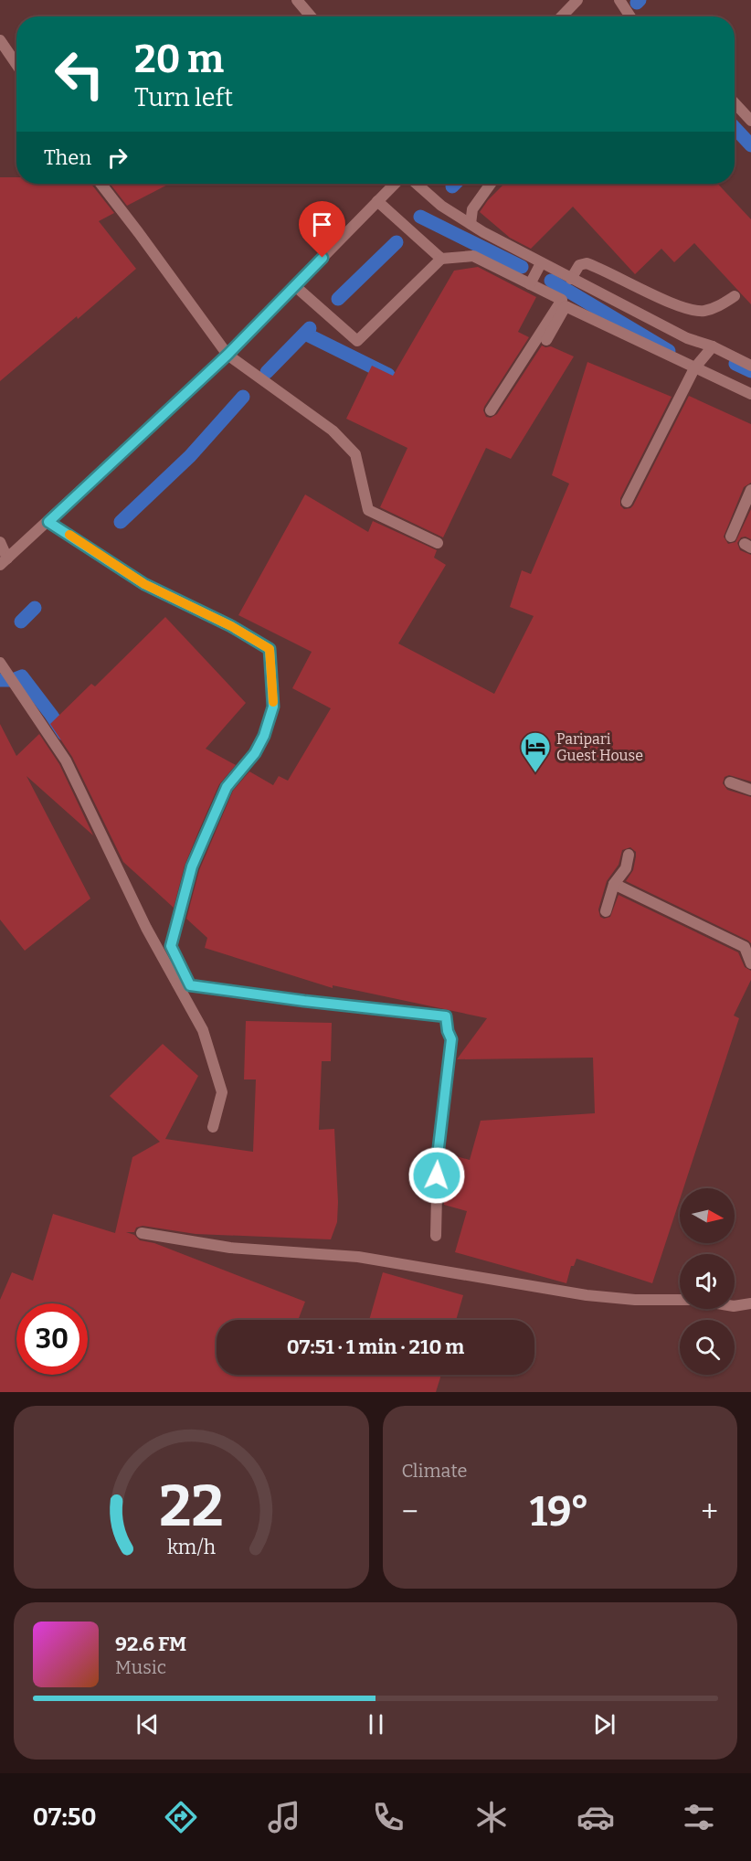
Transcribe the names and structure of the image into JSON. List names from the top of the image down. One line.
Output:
{"places":{"hotel":["Paripari Guest House"]},"north":"right","page":{"turn":["20 m","Turn left"],"then":"Then","limit":"30","trip":"07:51 · 1 min · 210 m","tile":"Climate","heat":["−","19°","+"],"song":["92.6 FM","Music"],"tabs":"07:50","gauge":["22","km/h"]}}
